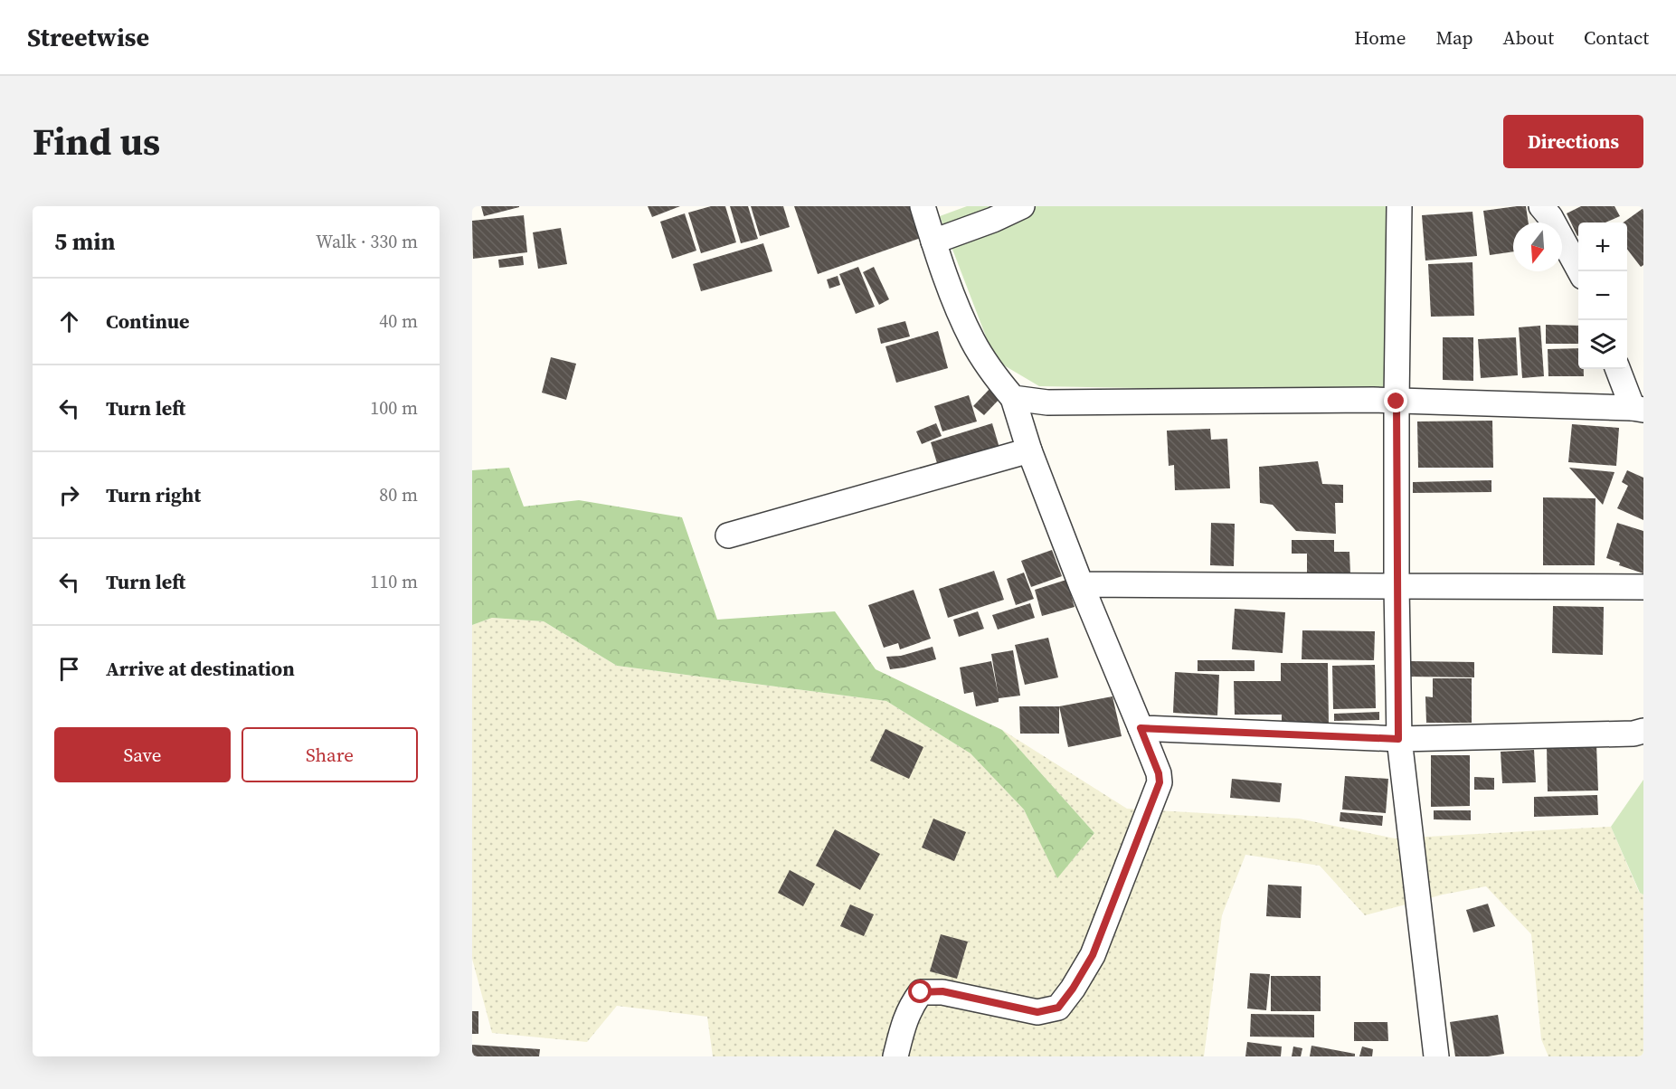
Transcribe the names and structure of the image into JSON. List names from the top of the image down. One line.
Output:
{"north":"bottom","page":{"header":"Streetwise","nav":["Home","Map","About","Contact"],"title":"Find us","buttons":["Directions",["Save","Share"]],"heading":["5 min","Walk · 330 m"],"map_buttons":["+","−"],"list":[["Continue","40 m"],["Turn left","100 m"],["Turn right","80 m"],["Turn left","110 m"],"Arrive at destination"]}}
